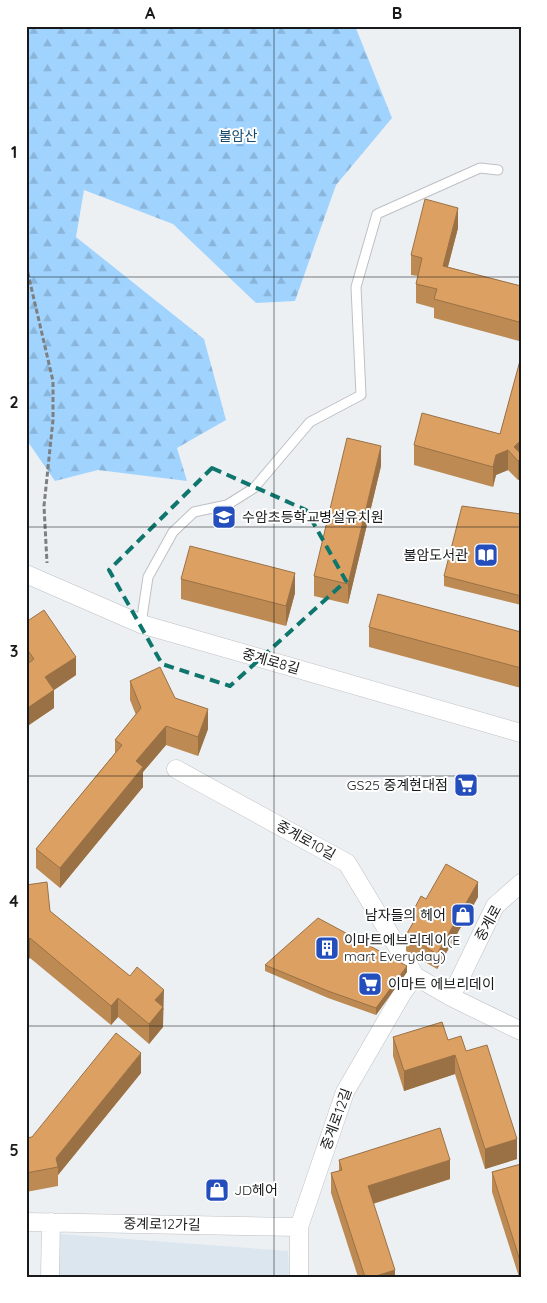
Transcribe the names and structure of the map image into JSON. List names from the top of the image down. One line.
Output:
{"streets":{"street":["중계로8길","중계로10길","중계로","중계로12길","중계로12가길"]},"crossings":[["중계로10길","중계로"],["중계로10길","중계로12길"],["중계로12길","중계로12가길"]],"parks":["불암산"],"places":{"school or university":["수암초등학교병설유치원"],"library":["불암도서관"],"supermarket":["GS25 중계현대점","이마트 에브리데이"],"shop":["남자들의 헤어","JD헤어"],"building":["이마트에브리데이(E mart Everyday)"]},"grid":{"columns":["A","B"],"rows":["1","2","3","4","5"]}}
